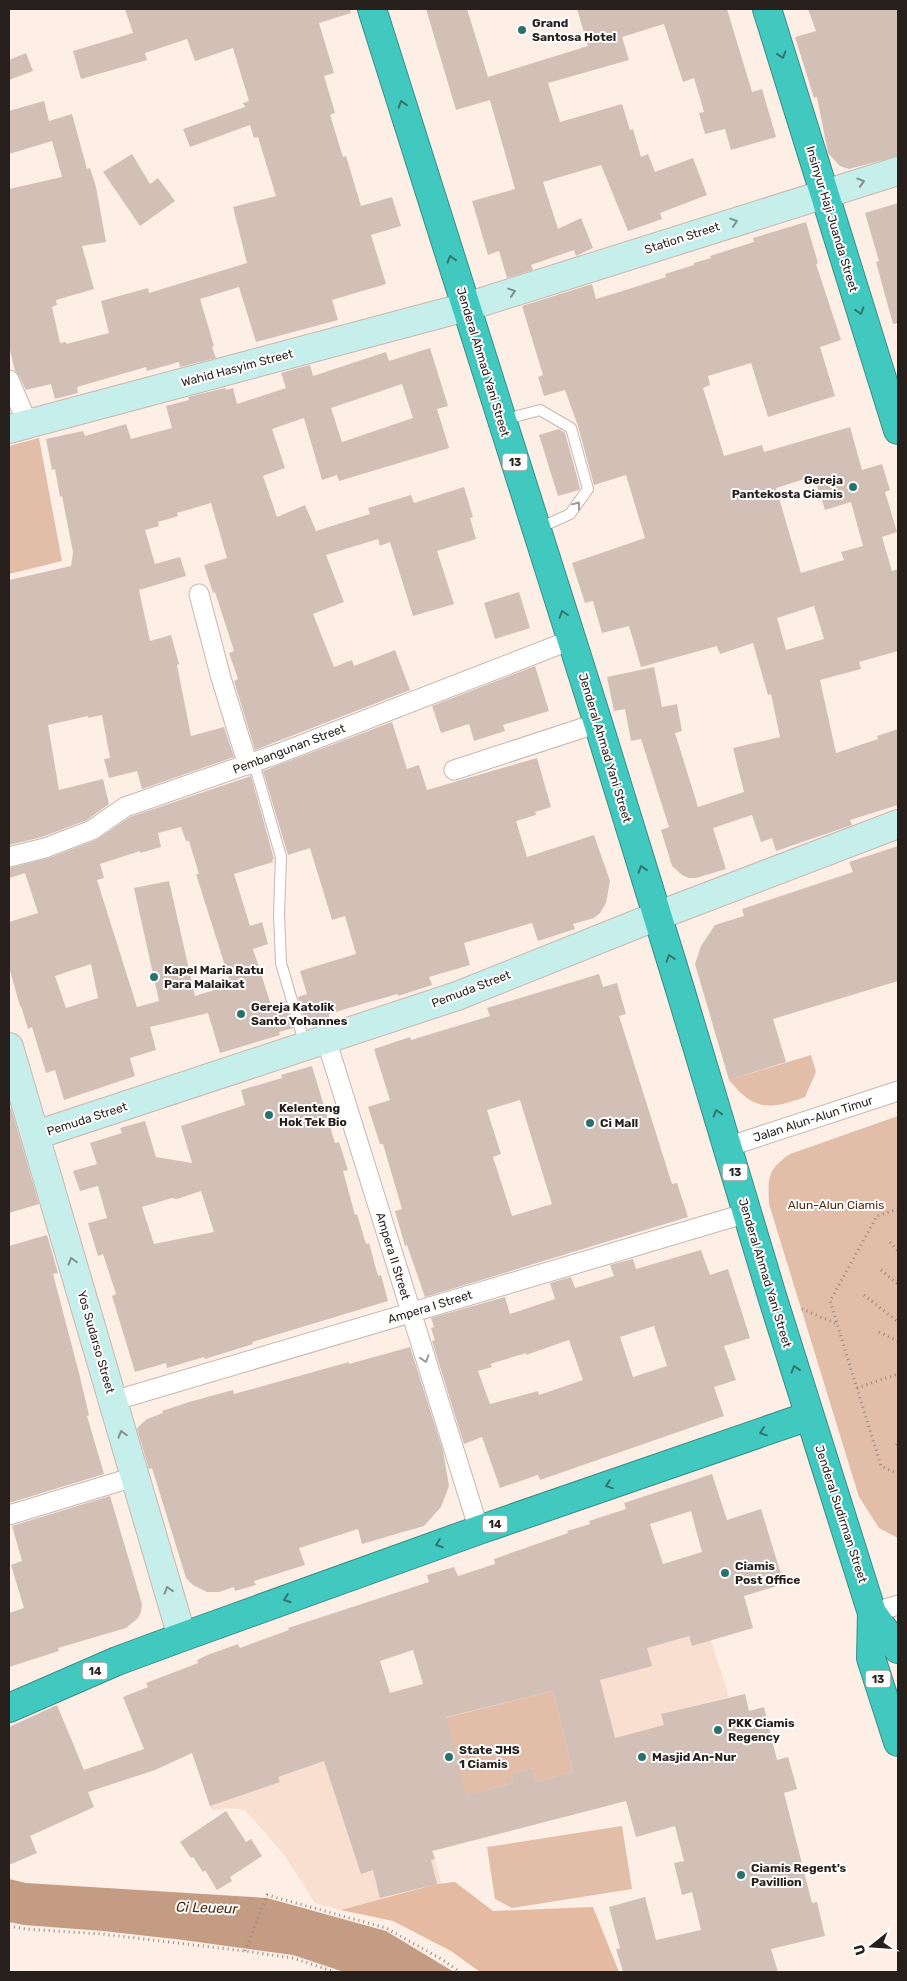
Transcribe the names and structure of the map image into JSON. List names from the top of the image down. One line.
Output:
{"streets":{"highway":["Insinyur Haji Juanda Street","Jenderal Ahmad Yani Street","13","Jenderal Sudirman Street","14"],"street":["Station Street","Wahid Hasyim Street","Pembangunan Street","Pemuda Street","Jalan Alun-Alun Timur","Ampera II Street","Ampera I Street","Yos Sudarso Street"]},"crossings":[["Insinyur Haji Juanda Street","Station Street"],["Station Street","Jenderal Ahmad Yani Street"],["Station Street","Wahid Hasyim Street"],["Jenderal Ahmad Yani Street","Wahid Hasyim Street"],["Jenderal Ahmad Yani Street","Pembangunan Street"],["Jenderal Ahmad Yani Street","Pemuda Street"],["Jenderal Ahmad Yani Street","Jalan Alun-Alun Timur"],["Jenderal Ahmad Yani Street","Ampera I Street"],["Jenderal Ahmad Yani Street","Jenderal Sudirman Street"],["Jenderal Ahmad Yani Street","14"],["Pemuda Street","Ampera II Street"],["Pemuda Street","Yos Sudarso Street"],["Ampera II Street","Ampera I Street"],["Ampera II Street","14"],["Ampera I Street","Yos Sudarso Street"],["Yos Sudarso Street","14"],["Jenderal Sudirman Street","14"]],"one_way":["Insinyur Haji Juanda Street","Station Street","Jenderal Ahmad Yani Street","Ampera II Street","Yos Sudarso Street"],"water":["Ci Leueur"],"parks":["Alun-Alun Ciamis"],"places":["Grand Santosa Hotel","Gereja Pantekosta Ciamis","Kapel Maria Ratu Para Malaikat","Gereja Katolik Santo Yohannes","Kelenteng Hok Tek Bio","Ci Mall","Ciamis Post Office","PKK Ciamis Regency","State JHS 1 Ciamis","Masjid An-Nur","Ciamis Regent's Pavillion"],"north":"left"}
